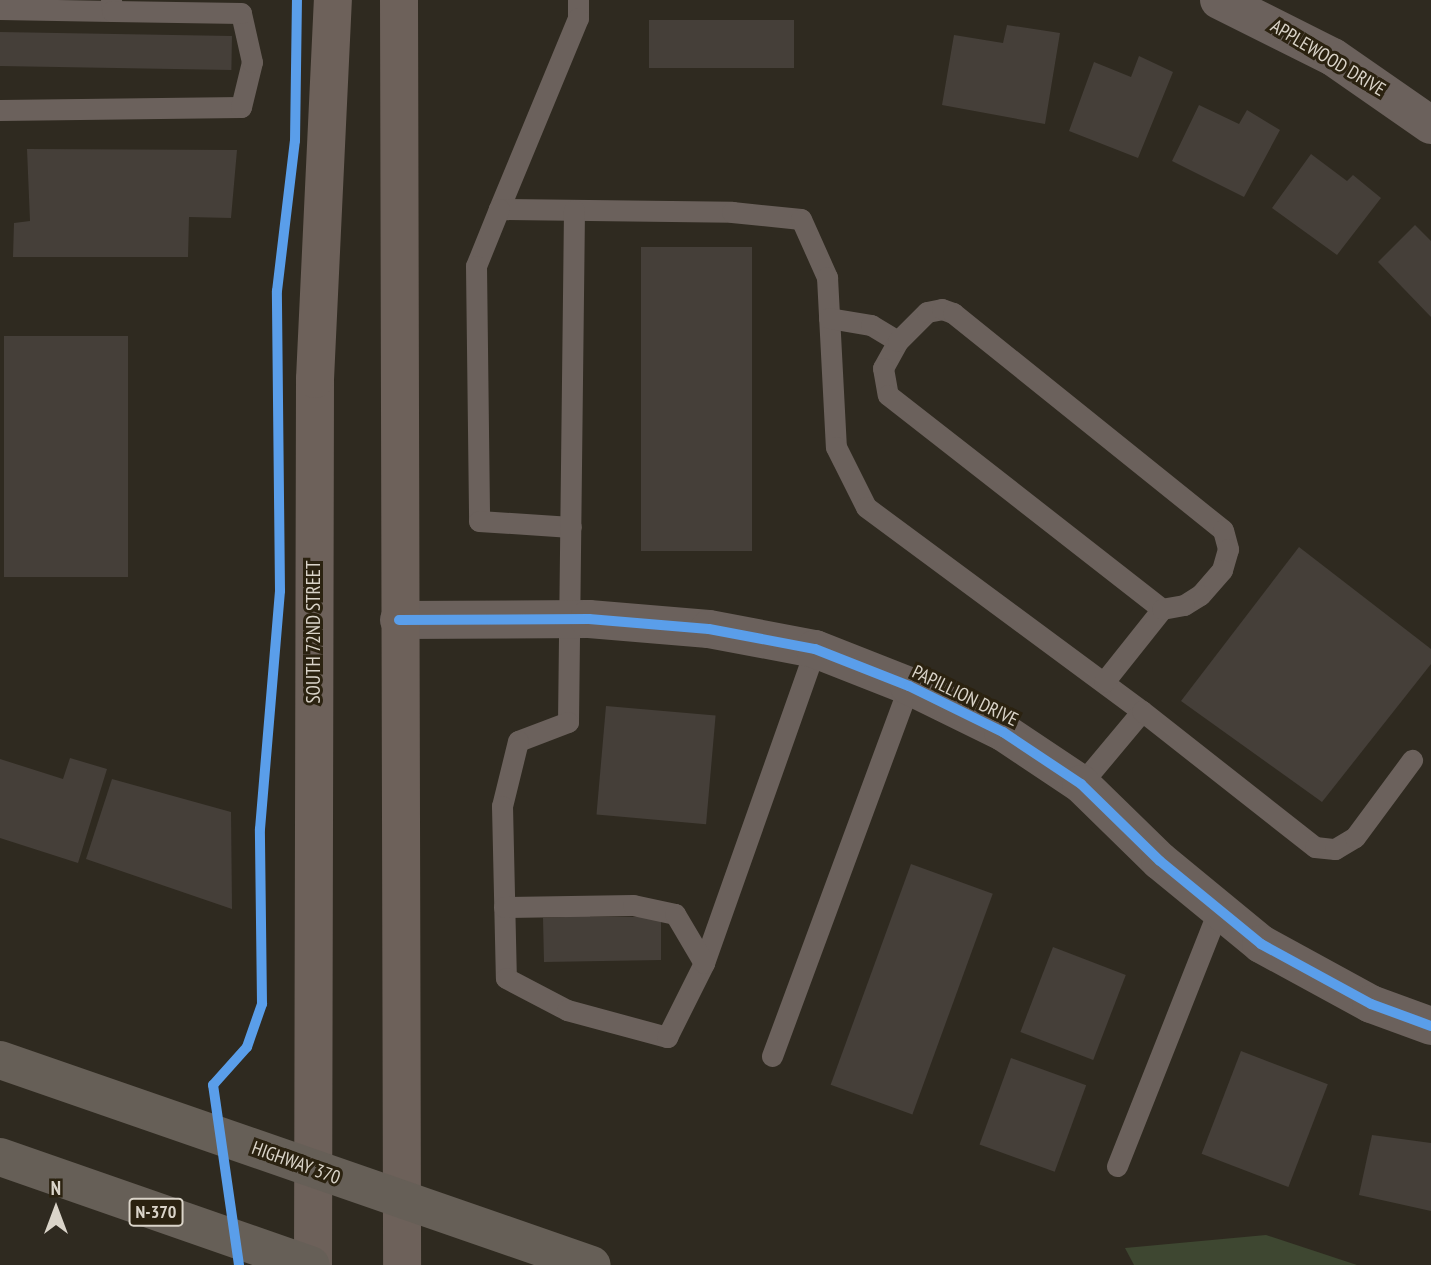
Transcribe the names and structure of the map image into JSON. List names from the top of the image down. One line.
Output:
{"streets":{"highway":["HIGHWAY 370","N-370"],"main road":["SOUTH 72ND STREET"],"street":["APPLEWOOD DRIVE","PAPILLION DRIVE"]},"crossings":[["SOUTH 72ND STREET","HIGHWAY 370"],["SOUTH 72ND STREET","N-370"]],"north":"top"}
